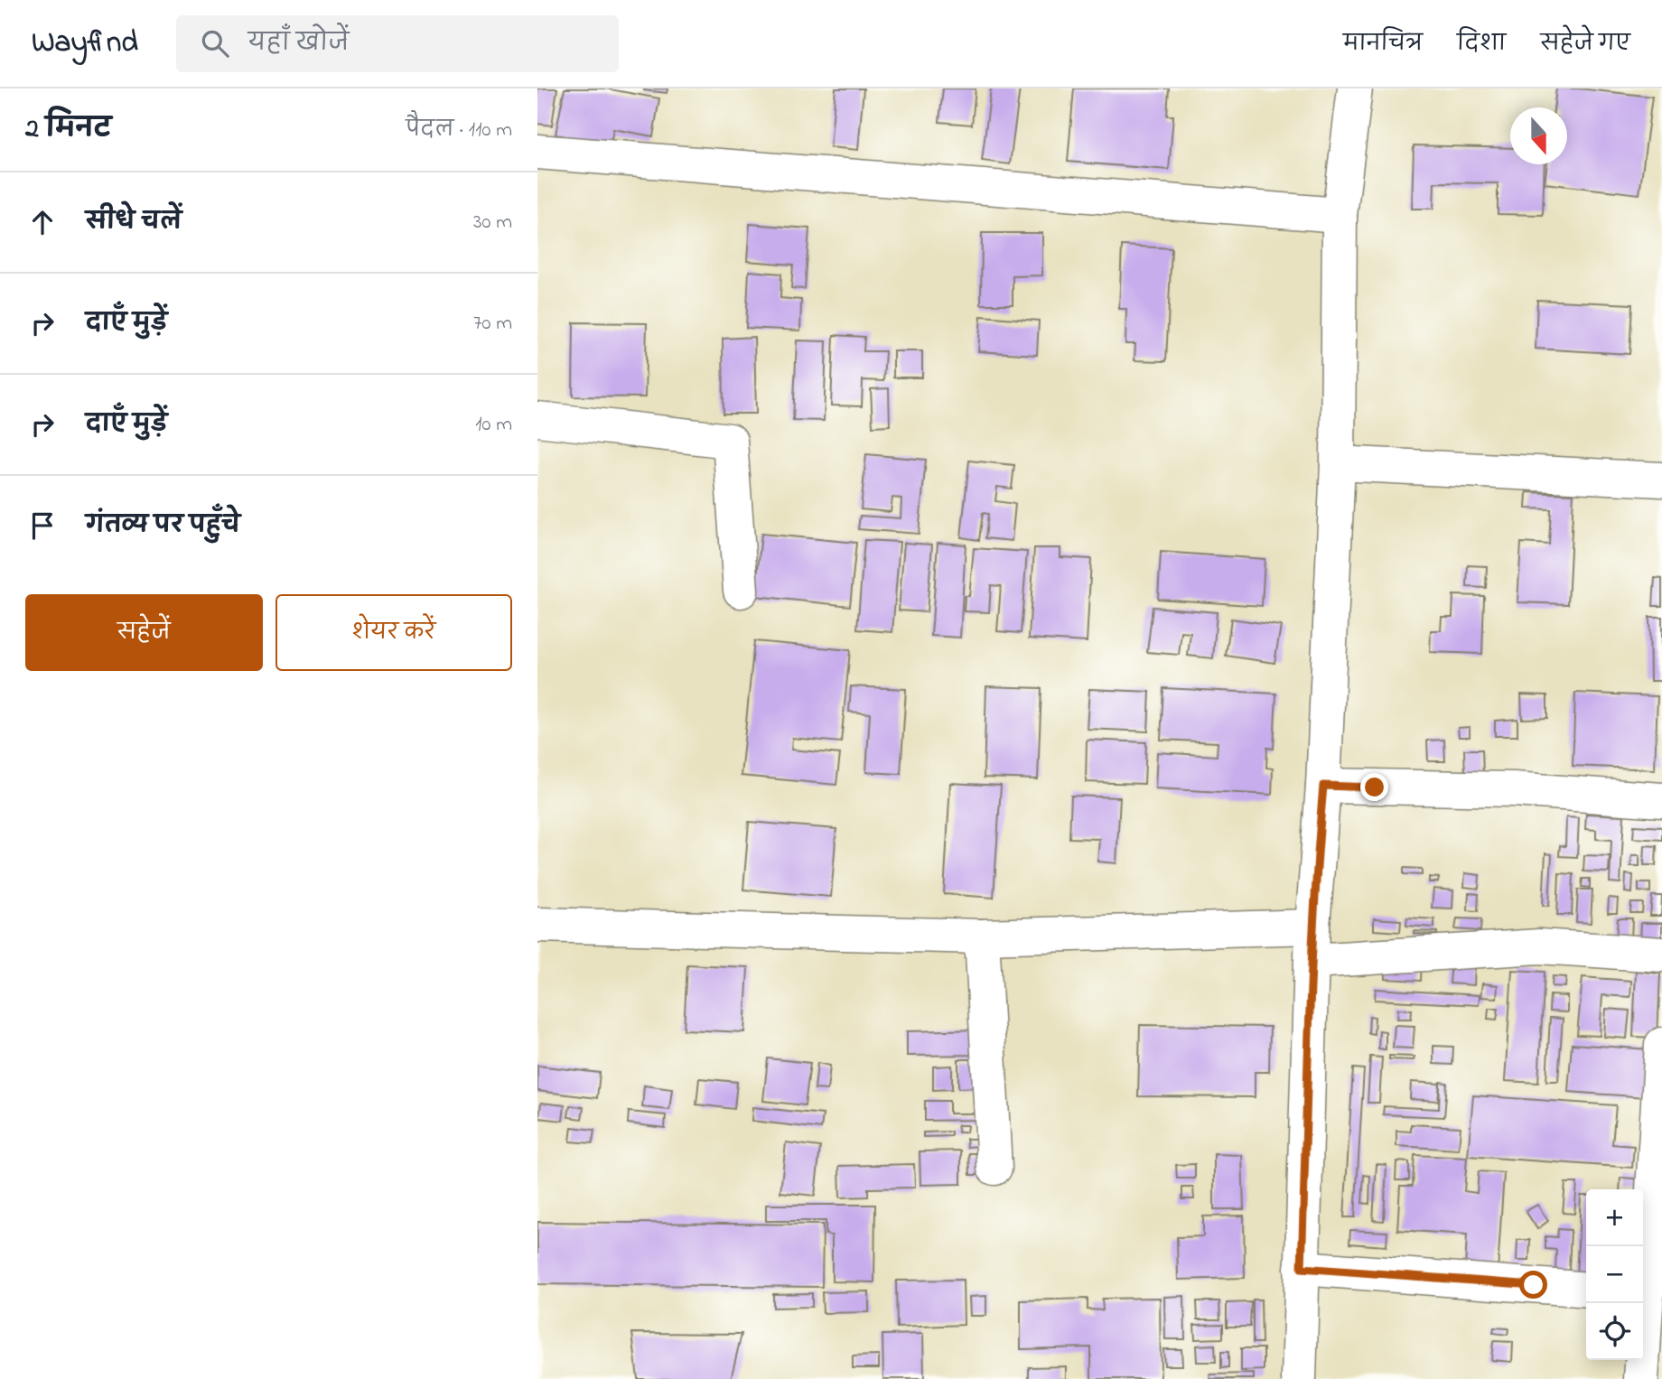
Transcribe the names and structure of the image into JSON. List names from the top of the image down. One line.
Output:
{"north":"bottom","page":{"header":"Wayfind","search":"यहाँ खोजें","nav":["मानचित्र","दिशा","सहेजे गए"],"heading":["2 मिनट","पैदल · 110 m"],"list":[["सीधे चलें","30 m"],["दाएँ मुड़ें","70 m"],["दाएँ मुड़ें","10 m"],"गंतव्य पर पहुँचे"],"buttons":["सहेजें","शेयर करें"],"map_buttons":["+","−"]}}
